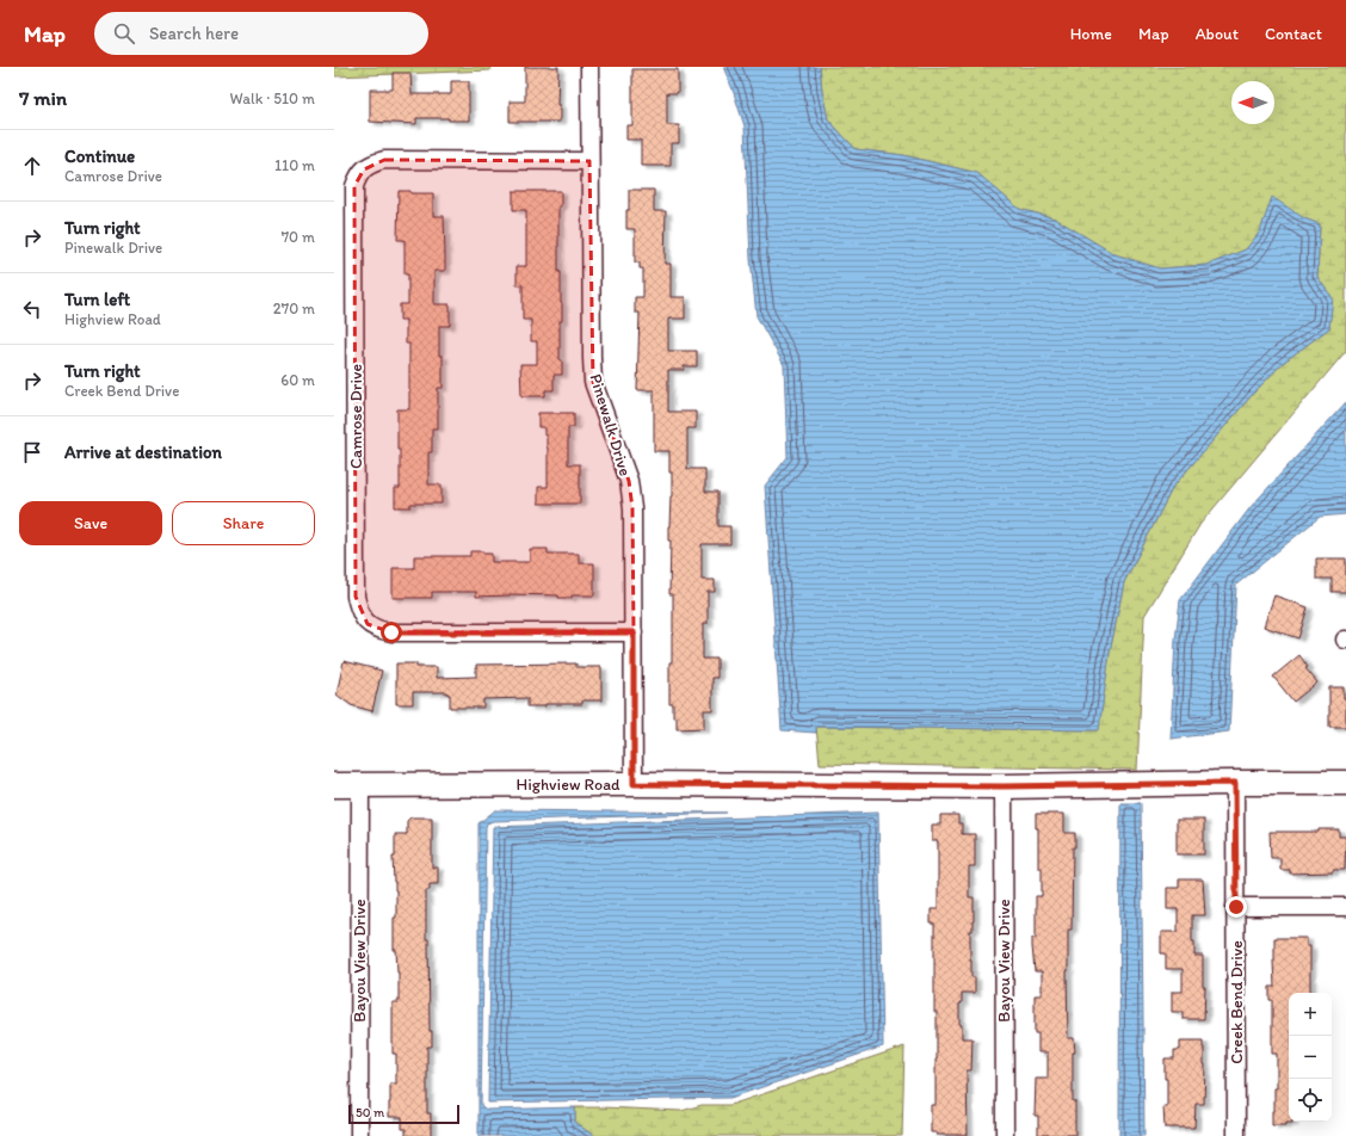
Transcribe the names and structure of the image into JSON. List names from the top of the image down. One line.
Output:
{"streets":{"street":["Camrose Drive","Pinewalk Drive","Highview Road","Bayou View Drive","Creek Bend Drive"]},"crossings":[["Camrose Drive","Pinewalk Drive"],["Pinewalk Drive","Highview Road"],["Highview Road","Bayou View Drive"],["Highview Road","Creek Bend Drive"]],"scale_bar":"50 m","north":"left","page":{"header":"Map","search":"Search here","nav":["Home","Map","About","Contact"],"heading":["7 min","Walk · 510 m"],"list":[["Continue","Camrose Drive","110 m"],["Turn right","Pinewalk Drive","70 m"],["Turn left","Highview Road","270 m"],["Turn right","Creek Bend Drive","60 m"],"Arrive at destination"],"buttons":["Save","Share"],"map_buttons":["+","−"],"scale":"50 m"}}
